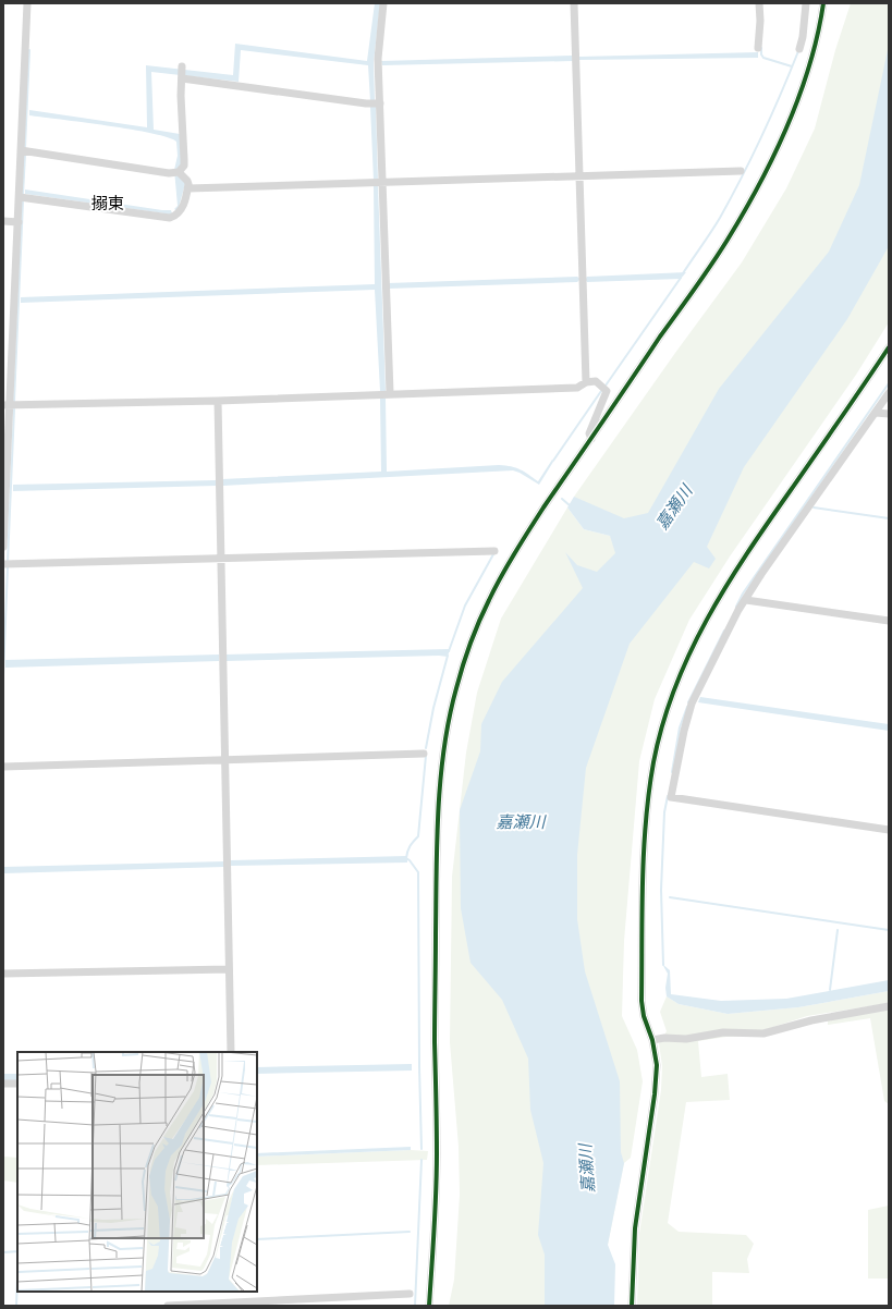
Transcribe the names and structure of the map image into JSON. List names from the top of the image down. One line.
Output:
{"districts":["搦東"],"water":["嘉瀬川"]}
